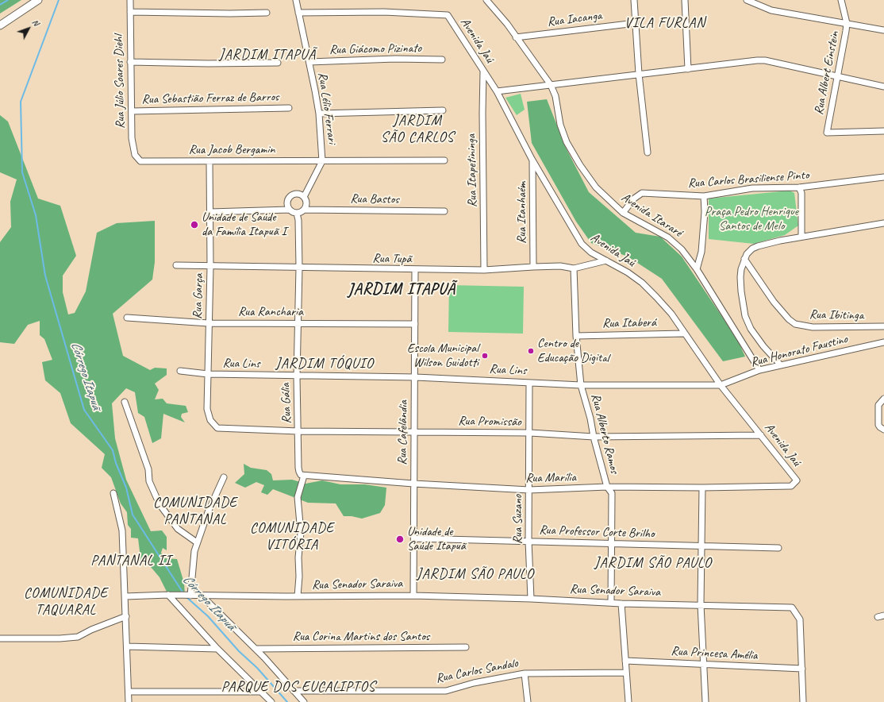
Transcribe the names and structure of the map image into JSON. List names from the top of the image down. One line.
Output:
{"streets":{"street":["Rua Iacanga","Avenida Jaú","Rua Giácomo Pizinato","Rua Albert Einstein","Rua Júlio Soares Diehl","Rua Sebastião Ferraz de Barros","Rua Lélio Ferrari","Rua Jacob Bergamin","Rua Itapetininga","Rua Carlos Brasiliense Pinto","Rua Bastos","Rua Itanhaém","Avenida Itararé","Rua Tupã","Rua Garça","Rua Rancharia","Rua Ibitinga","Rua Itaberá","Rua Honorato Faustino","Rua Lins","Rua Gália","Rua Promissão","Rua Cafelândia","Rua Alberto Ramos","Rua Marília","Rua Suzano","Rua Professor Corte Brilho","Rua Senador Saraiva","Rua Corina Martins dos Santos","Rua Princesa Amélia","Rua Carlos Sandalo"]},"crossings":[["Rua Iacanga","Avenida Itararé"],["Avenida Jaú","Rua Lélio Ferrari"],["Avenida Jaú","Rua Itapetininga"],["Avenida Jaú","Rua Itanhaém"],["Avenida Jaú","Rua Tupã"],["Avenida Jaú","Rua Itaberá"],["Avenida Jaú","Rua Honorato Faustino"],["Avenida Jaú","Rua Lins"],["Avenida Jaú","Rua Promissão"],["Avenida Jaú","Rua Marília"],["Rua Giácomo Pizinato","Rua Lélio Ferrari"],["Rua Júlio Soares Diehl","Rua Sebastião Ferraz de Barros"],["Rua Júlio Soares Diehl","Rua Jacob Bergamin"],["Rua Lélio Ferrari","Rua Jacob Bergamin"],["Rua Lélio Ferrari","Rua Bastos"],["Rua Lélio Ferrari","Rua Gália"],["Rua Jacob Bergamin","Rua Garça"],["Rua Itapetininga","Rua Tupã"],["Rua Carlos Brasiliense Pinto","Avenida Itararé"],["Rua Bastos","Rua Gália"],["Rua Itanhaém","Rua Tupã"],["Avenida Itararé","Rua Honorato Faustino"],["Rua Tupã","Rua Garça"],["Rua Tupã","Rua Gália"],["Rua Tupã","Rua Cafelândia"],["Rua Tupã","Rua Alberto Ramos"],["Rua Garça","Rua Rancharia"],["Rua Garça","Rua Lins"],["Rua Garça","Rua Promissão"],["Rua Rancharia","Rua Gália"],["Rua Rancharia","Rua Cafelândia"],["Rua Itaberá","Rua Alberto Ramos"],["Rua Honorato Faustino","Rua Lins"],["Rua Lins","Rua Gália"],["Rua Lins","Rua Cafelândia"],["Rua Lins","Rua Alberto Ramos"],["Rua Lins","Rua Suzano"],["Rua Gália","Rua Promissão"],["Rua Gália","Rua Marília"],["Rua Promissão","Rua Cafelândia"],["Rua Promissão","Rua Alberto Ramos"],["Rua Promissão","Rua Suzano"],["Rua Cafelândia","Rua Marília"],["Rua Cafelândia","Rua Professor Corte Brilho"],["Rua Cafelândia","Rua Senador Saraiva"],["Rua Alberto Ramos","Rua Marília"],["Rua Alberto Ramos","Rua Professor Corte Brilho"],["Rua Alberto Ramos","Rua Senador Saraiva"],["Rua Marília","Rua Suzano"],["Rua Suzano","Rua Professor Corte Brilho"],["Rua Suzano","Rua Senador Saraiva"],["Rua Senador Saraiva","Rua Princesa Amélia"]],"districts":["VILA FURLAN","JARDIM ITAPUÃ","JARDIM SÃO CARLOS","JARDIM ITAPUÃ","JARDIM TÓQUIO","COMUNIDADE PANTANAL","COMUNIDADE VITÓRIA","PANTANAL II","JARDIM SÃO PAULO","JARDIM SÃO PAULO","COMUNIDADE TAQUARAL","PARQUE DOS EUCALIPTOS"],"water":["Córrego Itapuã"],"parks":["Praça Pedro Henrique Santos de Melo"],"places":["Unidade de Saúde da Família Itapuã I","Centro de Educação Digital","Escola Municipal Wilson Guidotti","Unidade de Saúde Itapuã"],"north":"top right"}
